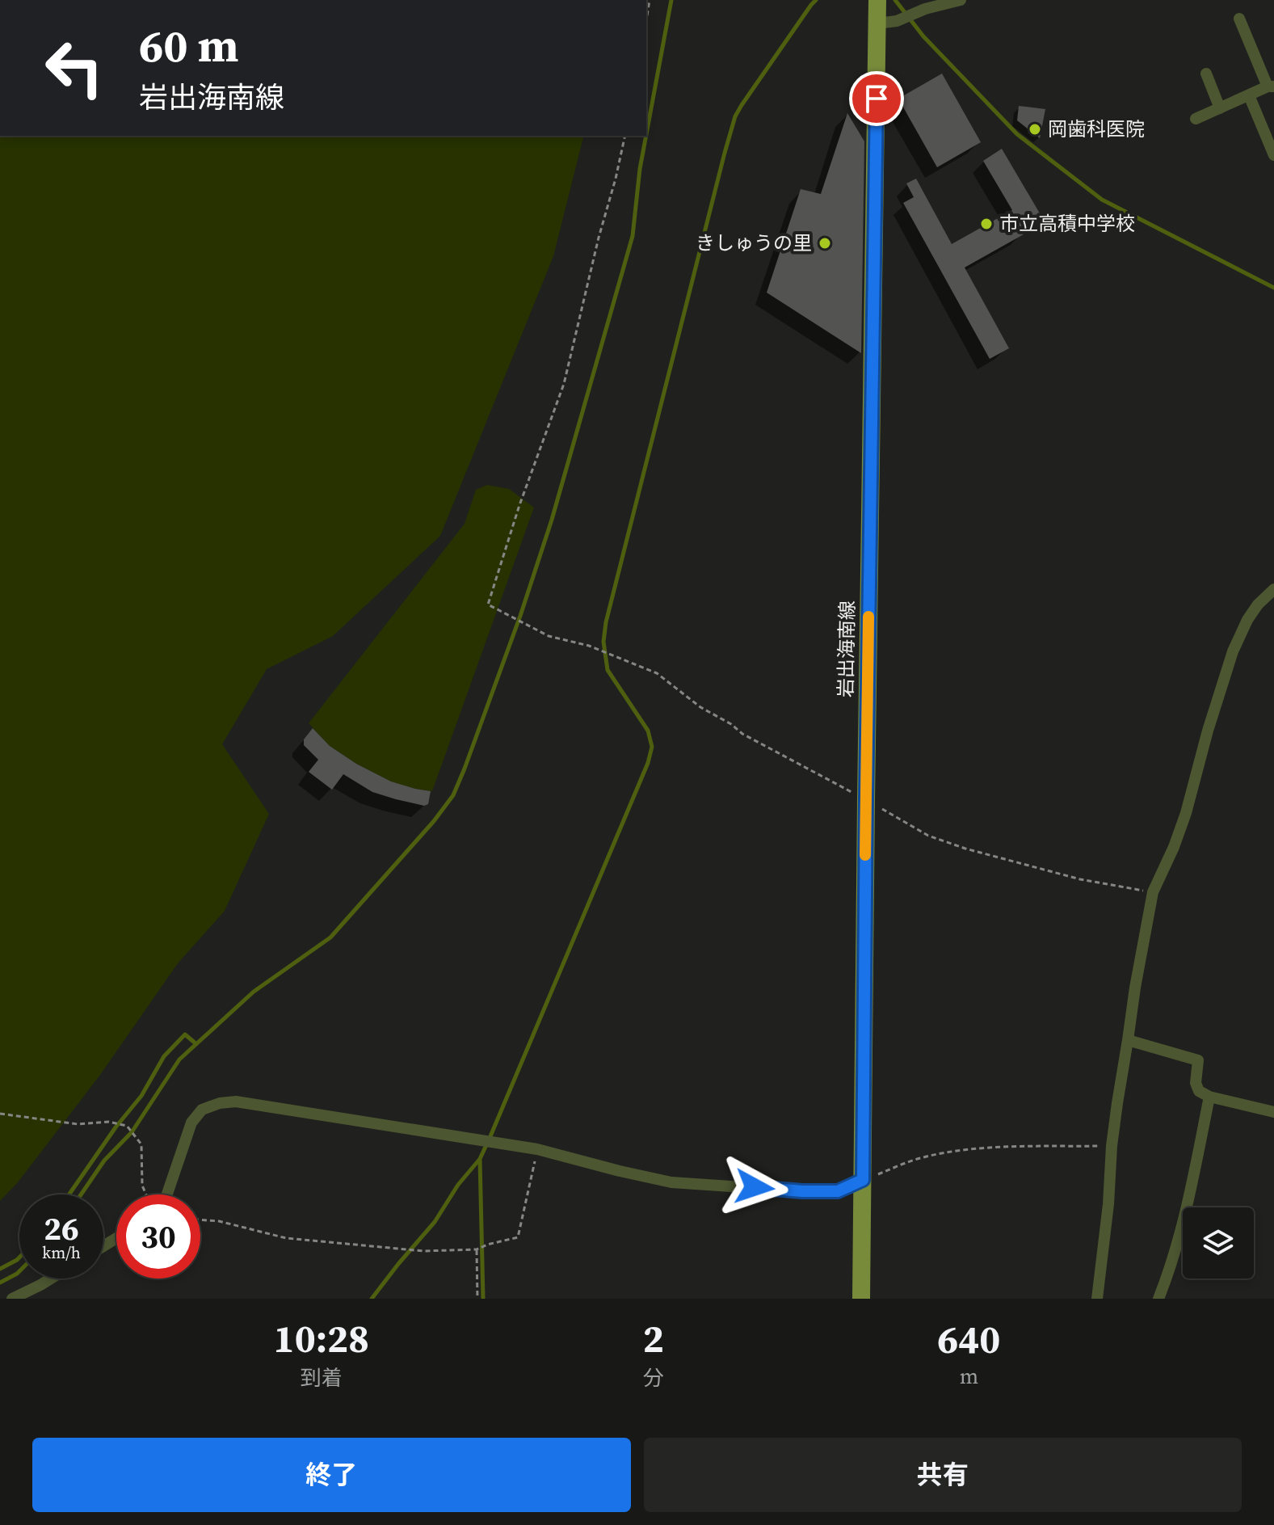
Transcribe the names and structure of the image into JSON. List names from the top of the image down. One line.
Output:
{"streets":{"main road":["岩出海南線"]},"places":["岡歯科医院","市立高積中学校","きしゅうの里"],"page":{"turn":["60 m","岩出海南線"],"speed":"26 km/h","limit":"30","eta":["10:28","到着","2","分","640","m"],"buttons":["終了","共有"]}}
